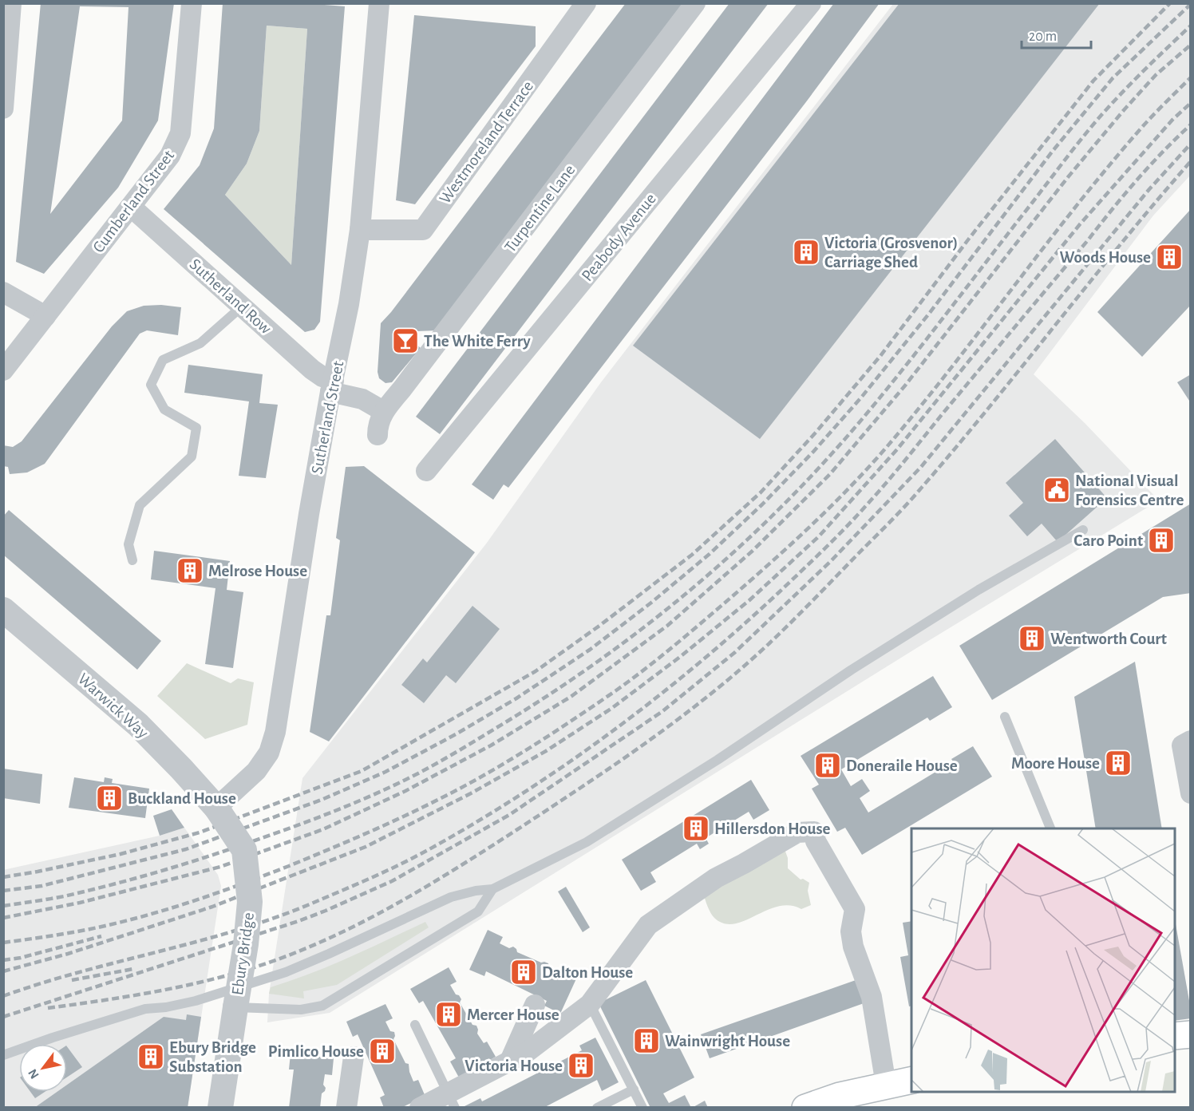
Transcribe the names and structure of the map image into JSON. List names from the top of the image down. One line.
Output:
{"streets":{"street":["Westmoreland Terrace","Cumberland Street","Turpentine Lane","Peabody Avenue","Sutherland Row","Sutherland Street","Warwick Way","Ebury Bridge"]},"crossings":[["Westmoreland Terrace","Sutherland Street"],["Cumberland Street","Sutherland Row"],["Sutherland Row","Sutherland Street"],["Sutherland Street","Warwick Way"],["Sutherland Street","Ebury Bridge"],["Warwick Way","Ebury Bridge"]],"places":{"building":["Victoria (Grosvenor) Carriage Shed","Woods House","Caro Point","Melrose House","Wentworth Court","Moore House","Doneraile House","Buckland House","Hillersdon House","Dalton House","Mercer House","Wainwright House","Pimlico House","Ebury Bridge Substation","Victoria House"],"bar":["The White Ferry"],"public building":["National Visual Forensics Centre"]},"scale_bar":"20 m","north":"bottom left"}
